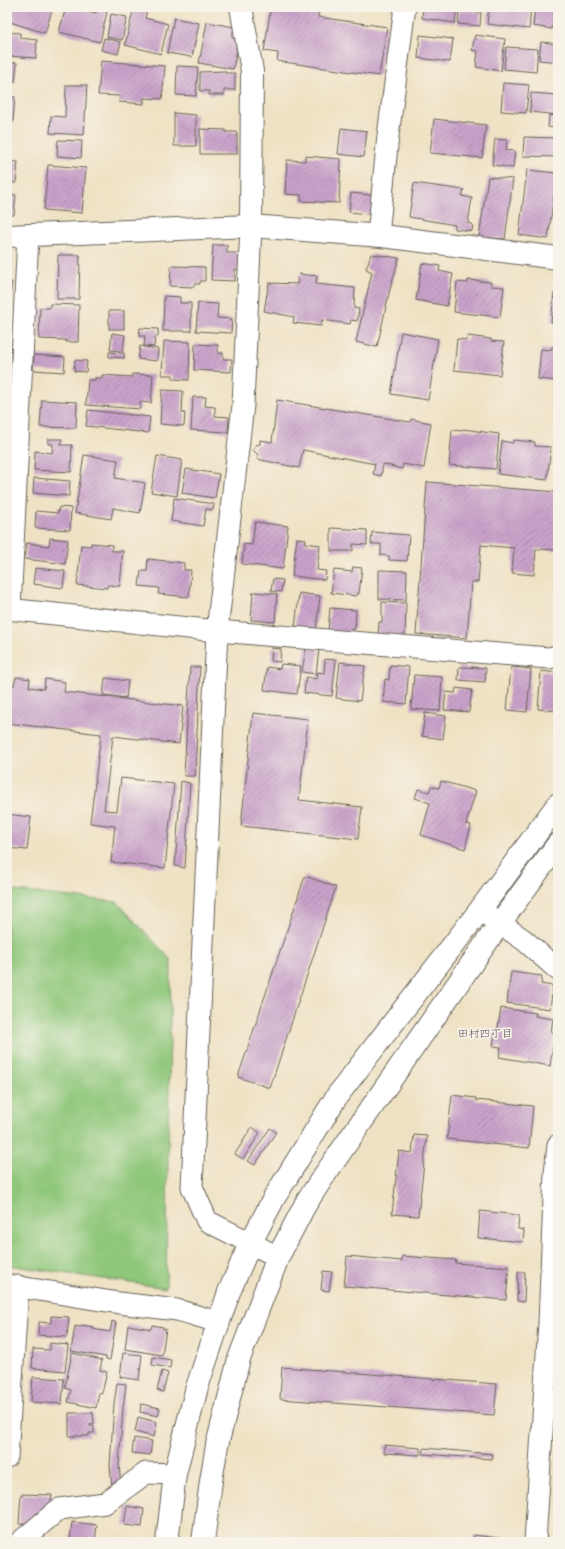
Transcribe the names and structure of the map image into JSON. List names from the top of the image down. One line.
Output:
{"districts":["田村四丁目"]}
